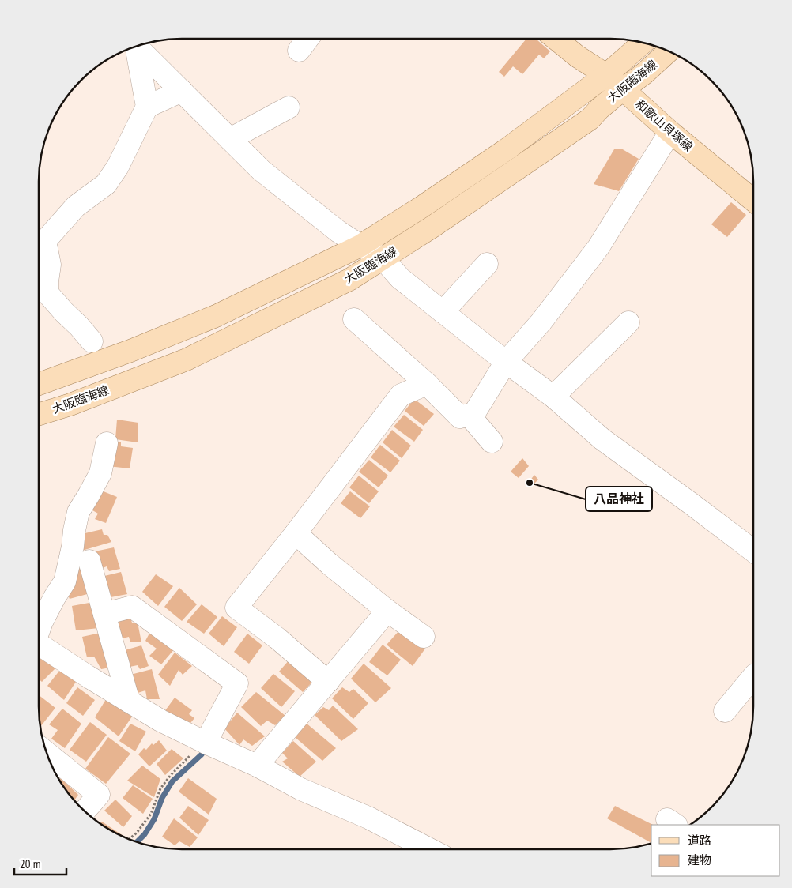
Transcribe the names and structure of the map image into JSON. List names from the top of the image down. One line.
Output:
{"streets":{"main road":["大阪臨海線","和歌山貝塚線"]},"crossings":[["大阪臨海線","和歌山貝塚線"]],"places":["八品神社"],"legend":["道路","建物"],"scale_bar":"20 m"}
